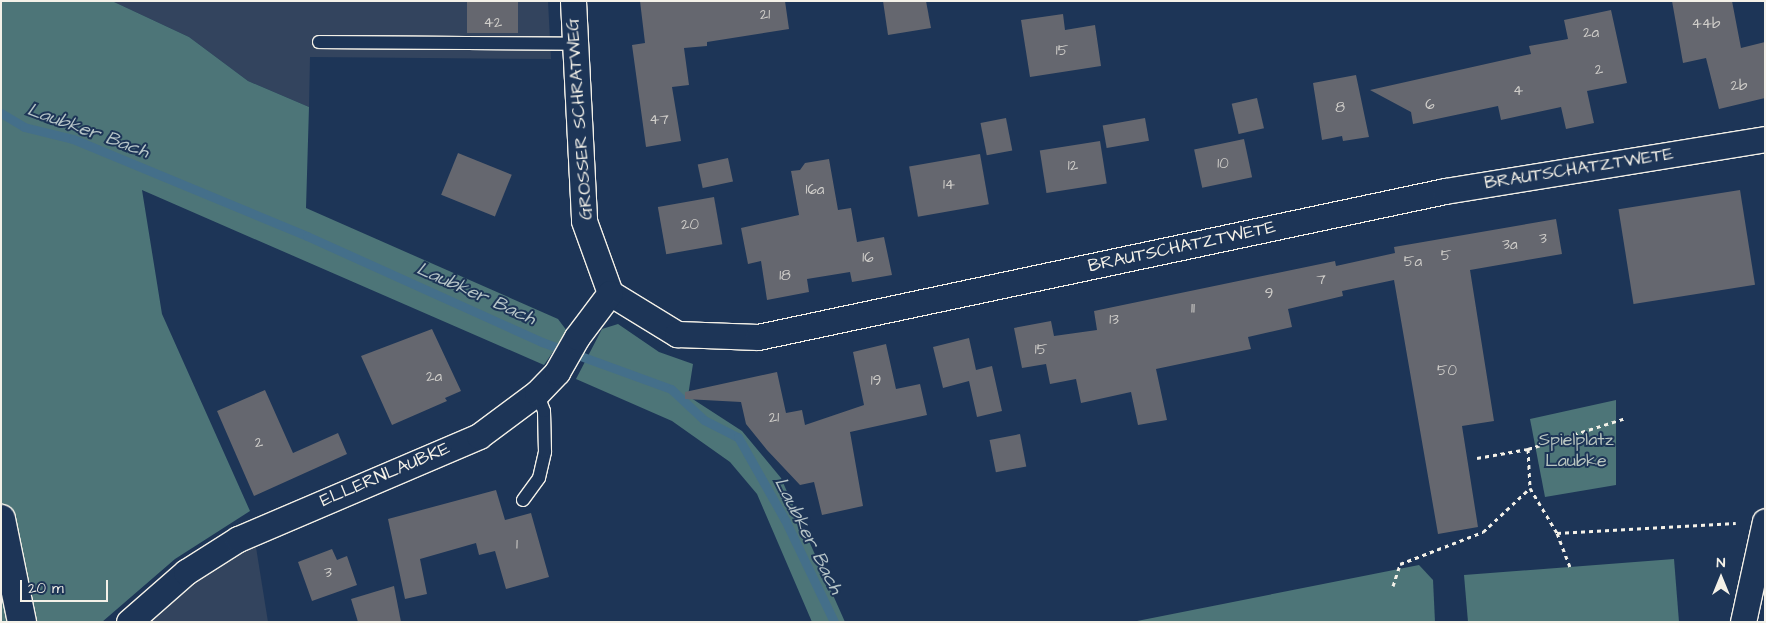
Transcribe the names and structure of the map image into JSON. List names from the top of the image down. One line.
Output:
{"streets":{"street":["GROSSER SCHRATWEG","BRAUTSCHATZTWETE","ELLERNLAUBKE"]},"crossings":[["GROSSER SCHRATWEG","BRAUTSCHATZTWETE"],["GROSSER SCHRATWEG","ELLERNLAUBKE"],["BRAUTSCHATZTWETE","ELLERNLAUBKE"]],"water":["Laubker Bach"],"parks":["Spielplatz Laubke"],"house_numbers":["21","42","44b","2a","15","2","2b","4","6","8","47","10","12","14","16a","20","3","3a","5","16","5a","18","7","9","11","13","15","50","2a","19","21","2","1","3"],"scale_bar":"20 m","north":"top"}
